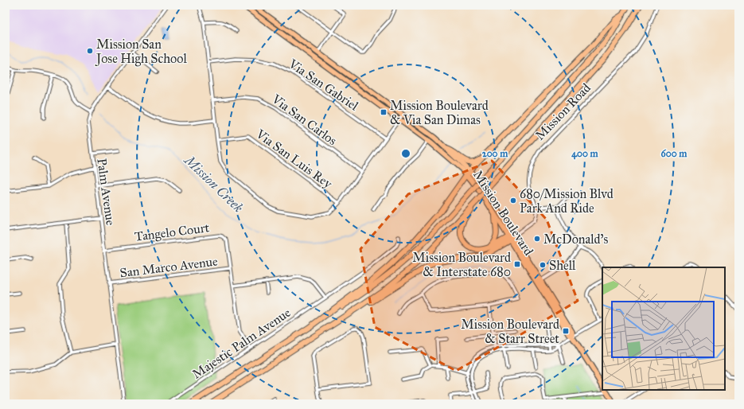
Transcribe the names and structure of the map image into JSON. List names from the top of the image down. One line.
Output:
{"streets":{"main road":["Mission Boulevard"],"street":["Via San Gabriel","Mission Road","Via San Carlos","Via San Luis Rey","Palm Avenue","Tangelo Court","San Marco Avenue","Majestic Palm Avenue"]},"crossings":[["Palm Avenue","Tangelo Court"],["Palm Avenue","San Marco Avenue"],["Tangelo Court","San Marco Avenue"],["Tangelo Court","Majestic Palm Avenue"]],"water":["Mission Creek"],"places":{"other":["Mission San Jose High School","680/Mission Blvd Park And Ride","McDonald's","Shell"],"transit":["Mission Boulevard & Via San Dimas","Mission Boulevard & Interstate 680","Mission Boulevard & Starr Street"]},"rings":["200 m","400 m","600 m"]}
